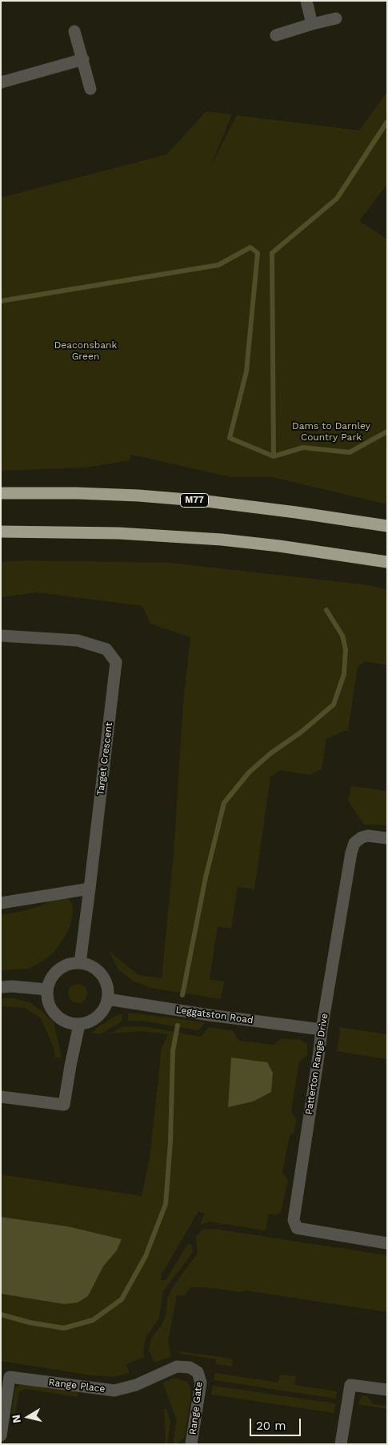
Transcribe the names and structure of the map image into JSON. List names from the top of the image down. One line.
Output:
{"streets":{"highway":["M77"],"street":["Target Crescent","Leggatston Road","Patterton Range Drive","Range Place","Range Gate"]},"crossings":[["Target Crescent","Leggatston Road"],["Leggatston Road","Patterton Range Drive"],["Range Place","Range Gate"]],"parks":["Deaconsbank Green","Dams to Darnley Country Park"],"scale_bar":"20 m","north":"left"}
